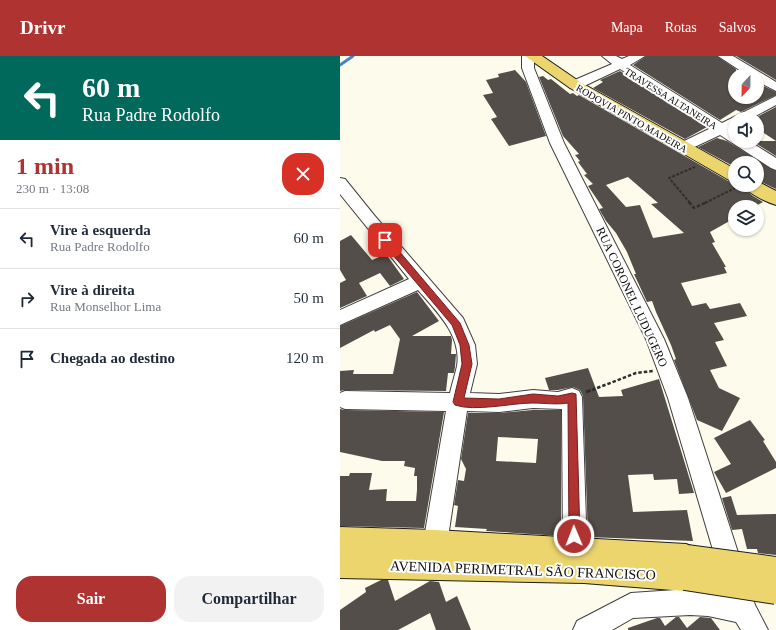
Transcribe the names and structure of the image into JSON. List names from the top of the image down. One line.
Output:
{"streets":{"main road":["RODOVIA PINTO MADEIRA","AVENIDA PERIMETRAL SÃO FRANCISCO"],"street":["TRAVESSA ALTANEIRA","RUA CORONEL LUDUGERO"]},"north":"bottom","page":{"header":"Drivr","nav":["Mapa","Rotas","Salvos"],"turn":["60 m","Rua Padre Rodolfo"],"heading":["1 min","230 m · 13:08"],"list":[{"name":"Vire à esquerda","note":"Rua Padre Rodolfo","value":"60 m"},{"name":"Vire à direita","note":"Rua Monselhor Lima","value":"50 m"},{"name":"Chegada ao destino","value":"120 m"}],"buttons":["Sair","Compartilhar"]}}
